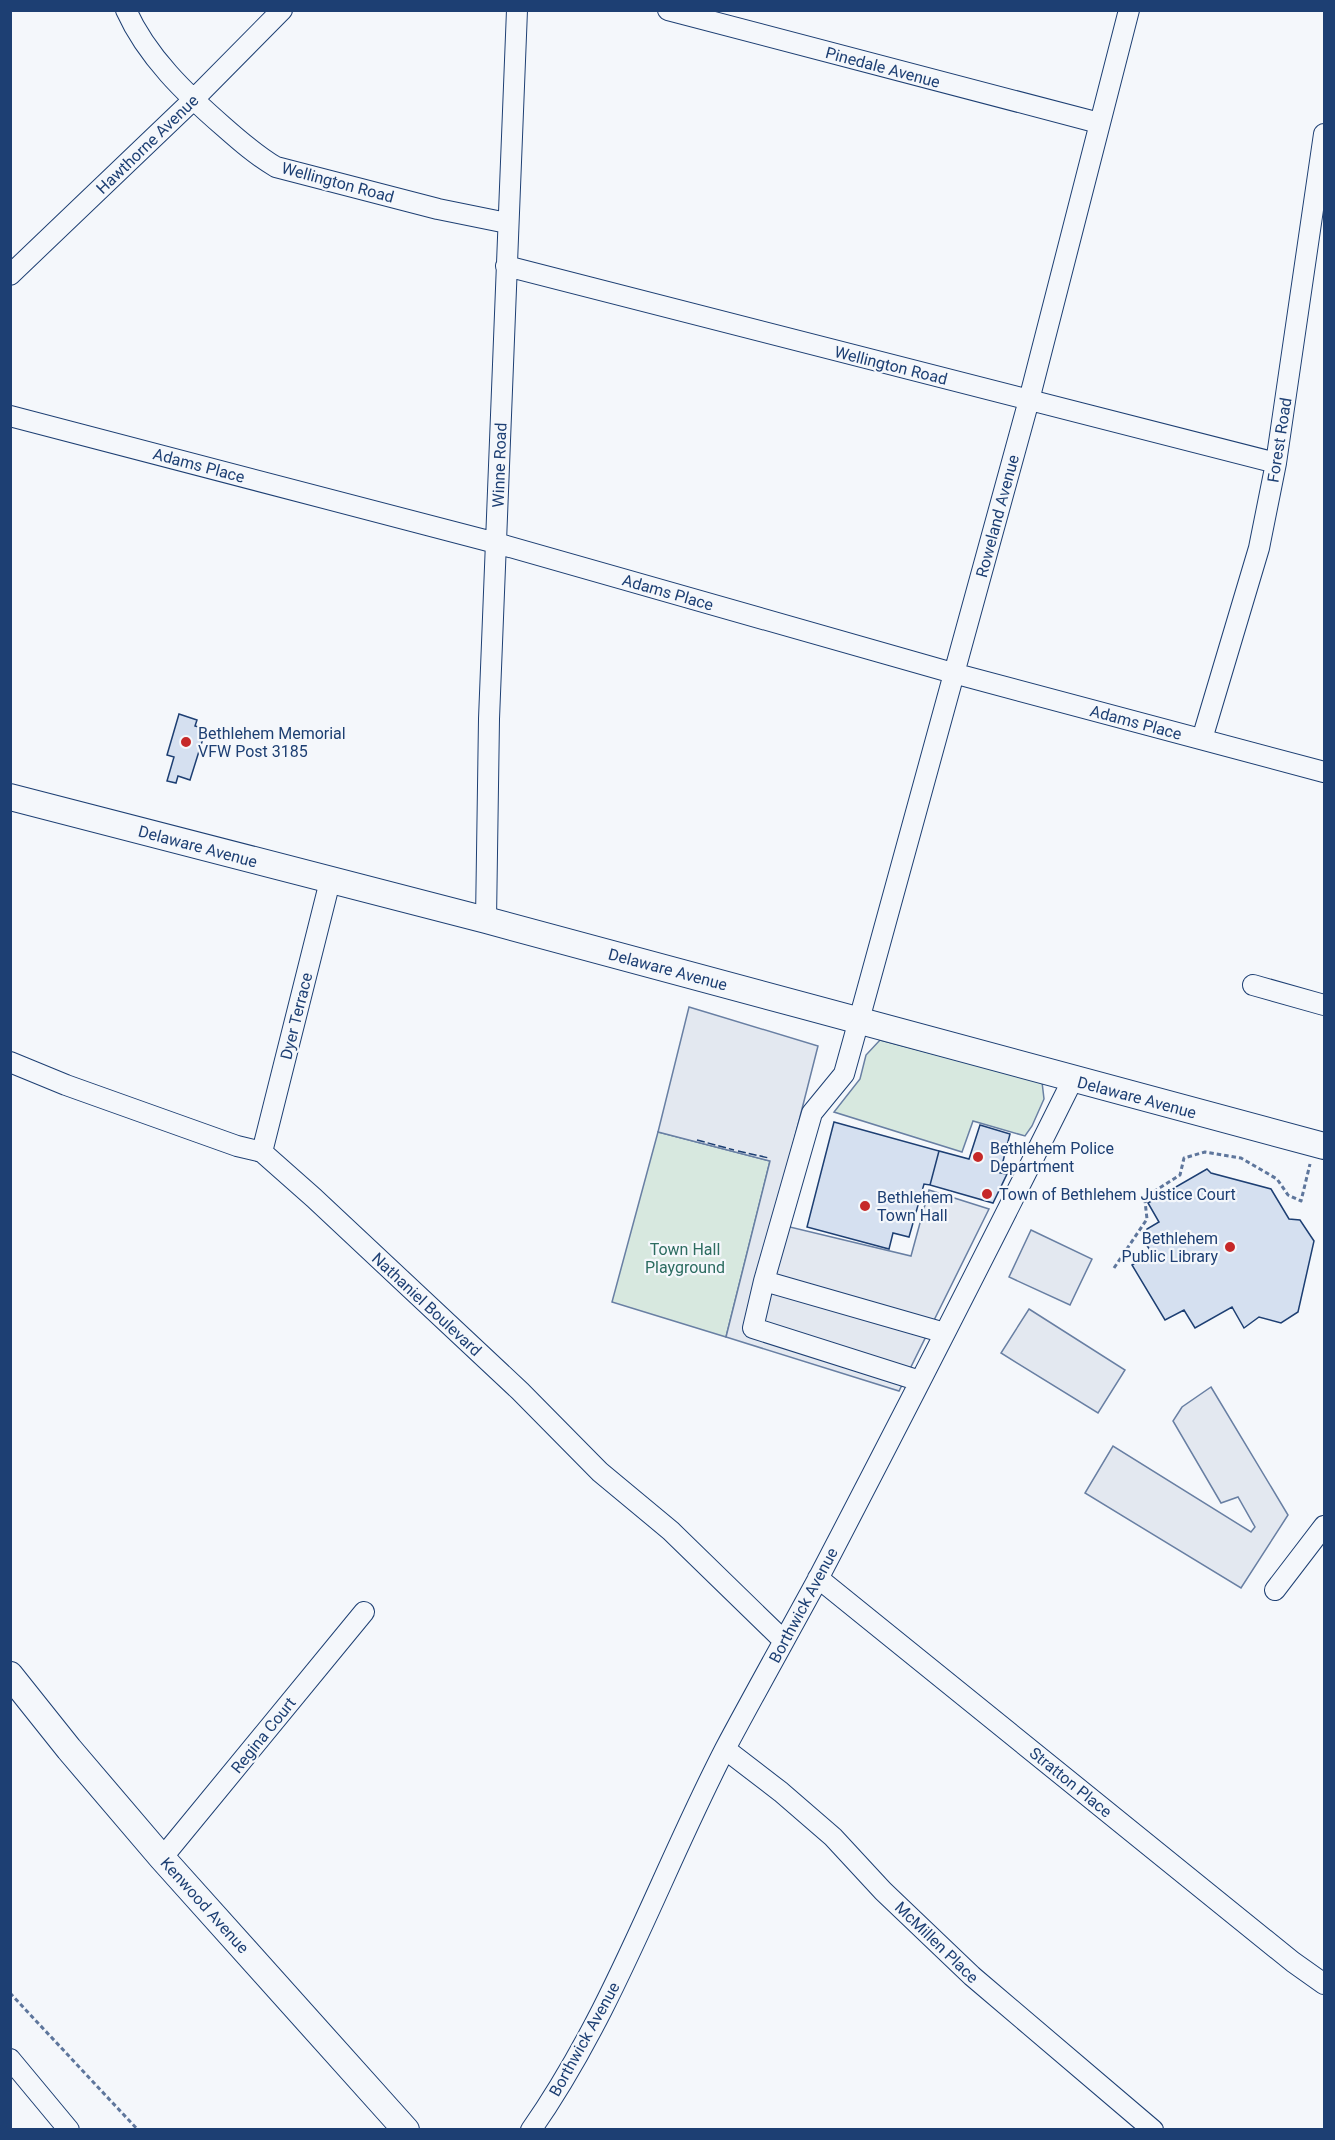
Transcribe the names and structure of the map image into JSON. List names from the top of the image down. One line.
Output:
{"streets":{"main road":["Delaware Avenue","Kenwood Avenue"],"street":["Pinedale Avenue","Hawthorne Avenue","Wellington Road","Forest Road","Adams Place","Winne Road","Roweland Avenue","Dyer Terrace","Nathaniel Boulevard","Borthwick Avenue","Regina Court","Stratton Place","McMillen Place"]},"crossings":[["Pinedale Avenue","Roweland Avenue"],["Hawthorne Avenue","Wellington Road"],["Wellington Road","Forest Road"],["Wellington Road","Winne Road"],["Wellington Road","Roweland Avenue"],["Forest Road","Adams Place"],["Adams Place","Winne Road"],["Adams Place","Roweland Avenue"],["Winne Road","Delaware Avenue"],["Roweland Avenue","Delaware Avenue"],["Roweland Avenue","Borthwick Avenue"],["Delaware Avenue","Dyer Terrace"],["Delaware Avenue","Borthwick Avenue"],["Dyer Terrace","Nathaniel Boulevard"],["Nathaniel Boulevard","Borthwick Avenue"],["Borthwick Avenue","Stratton Place"],["Borthwick Avenue","McMillen Place"],["Regina Court","Kenwood Avenue"]],"parks":["Town Hall Playground"],"places":["Bethlehem Memorial VFW Post 3185","Bethlehem Police Department","Town of Bethlehem Justice Court","Bethlehem Town Hall","Bethlehem Public Library"]}
